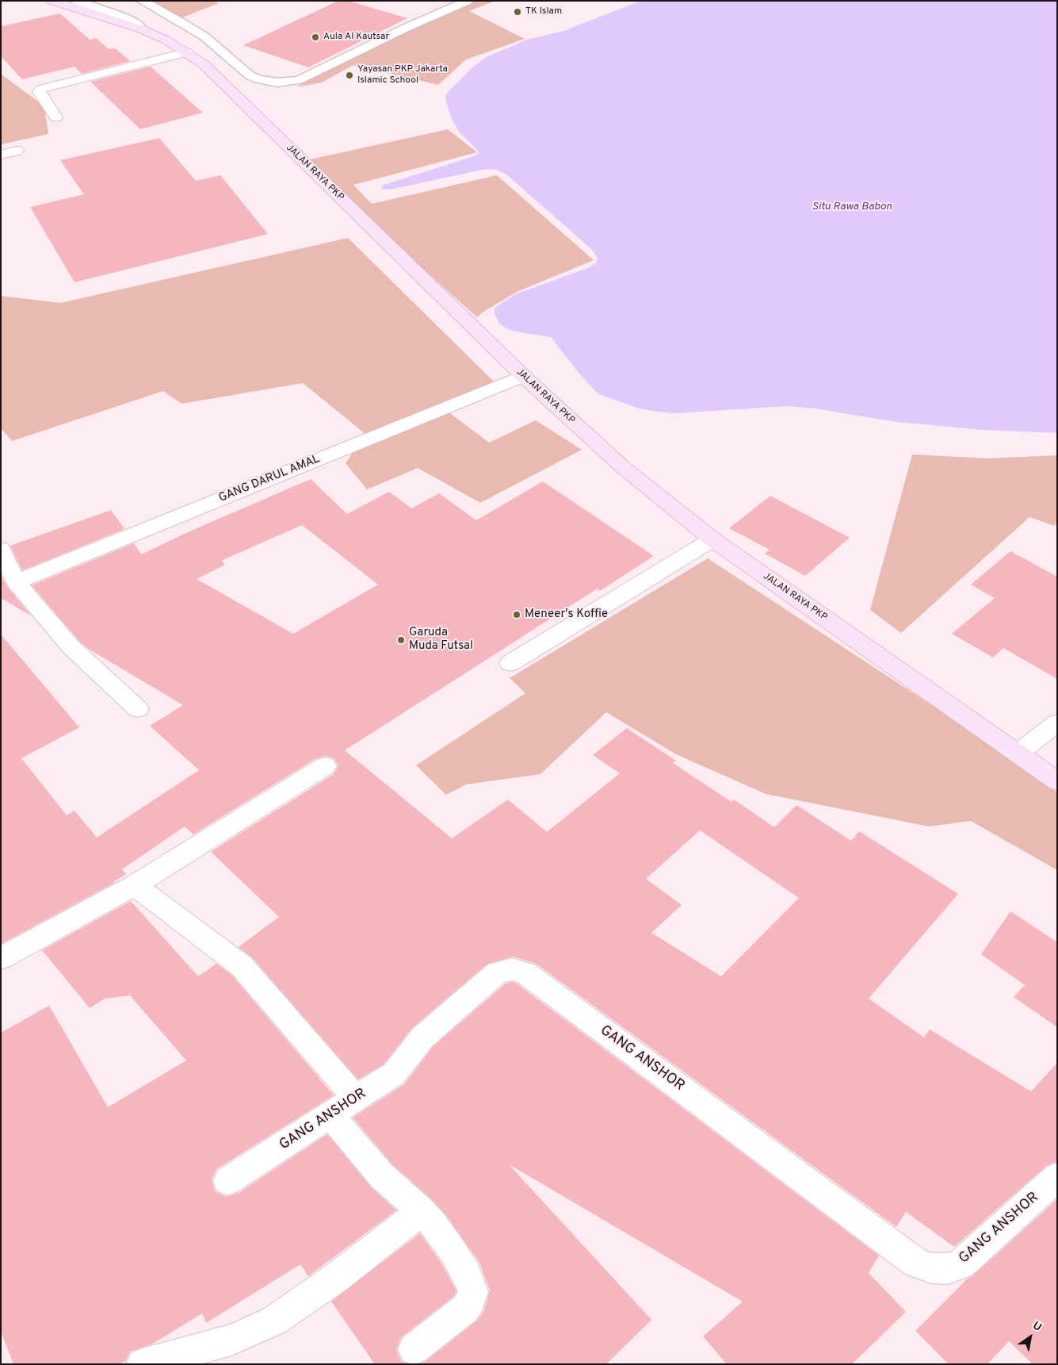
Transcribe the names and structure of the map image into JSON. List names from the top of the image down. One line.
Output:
{"streets":{"street":["JALAN RAYA PKP","GANG DARUL AMAL","GANG ANSHOR"]},"crossings":[["JALAN RAYA PKP","GANG DARUL AMAL"]],"water":["Situ Rawa Babon"],"places":["TK Islam","Aula Al Kautsar","Yayasan PKP Jakarta Islamic School","Meneer's Koffie","Garuda Muda Futsal"],"north":"top right"}
